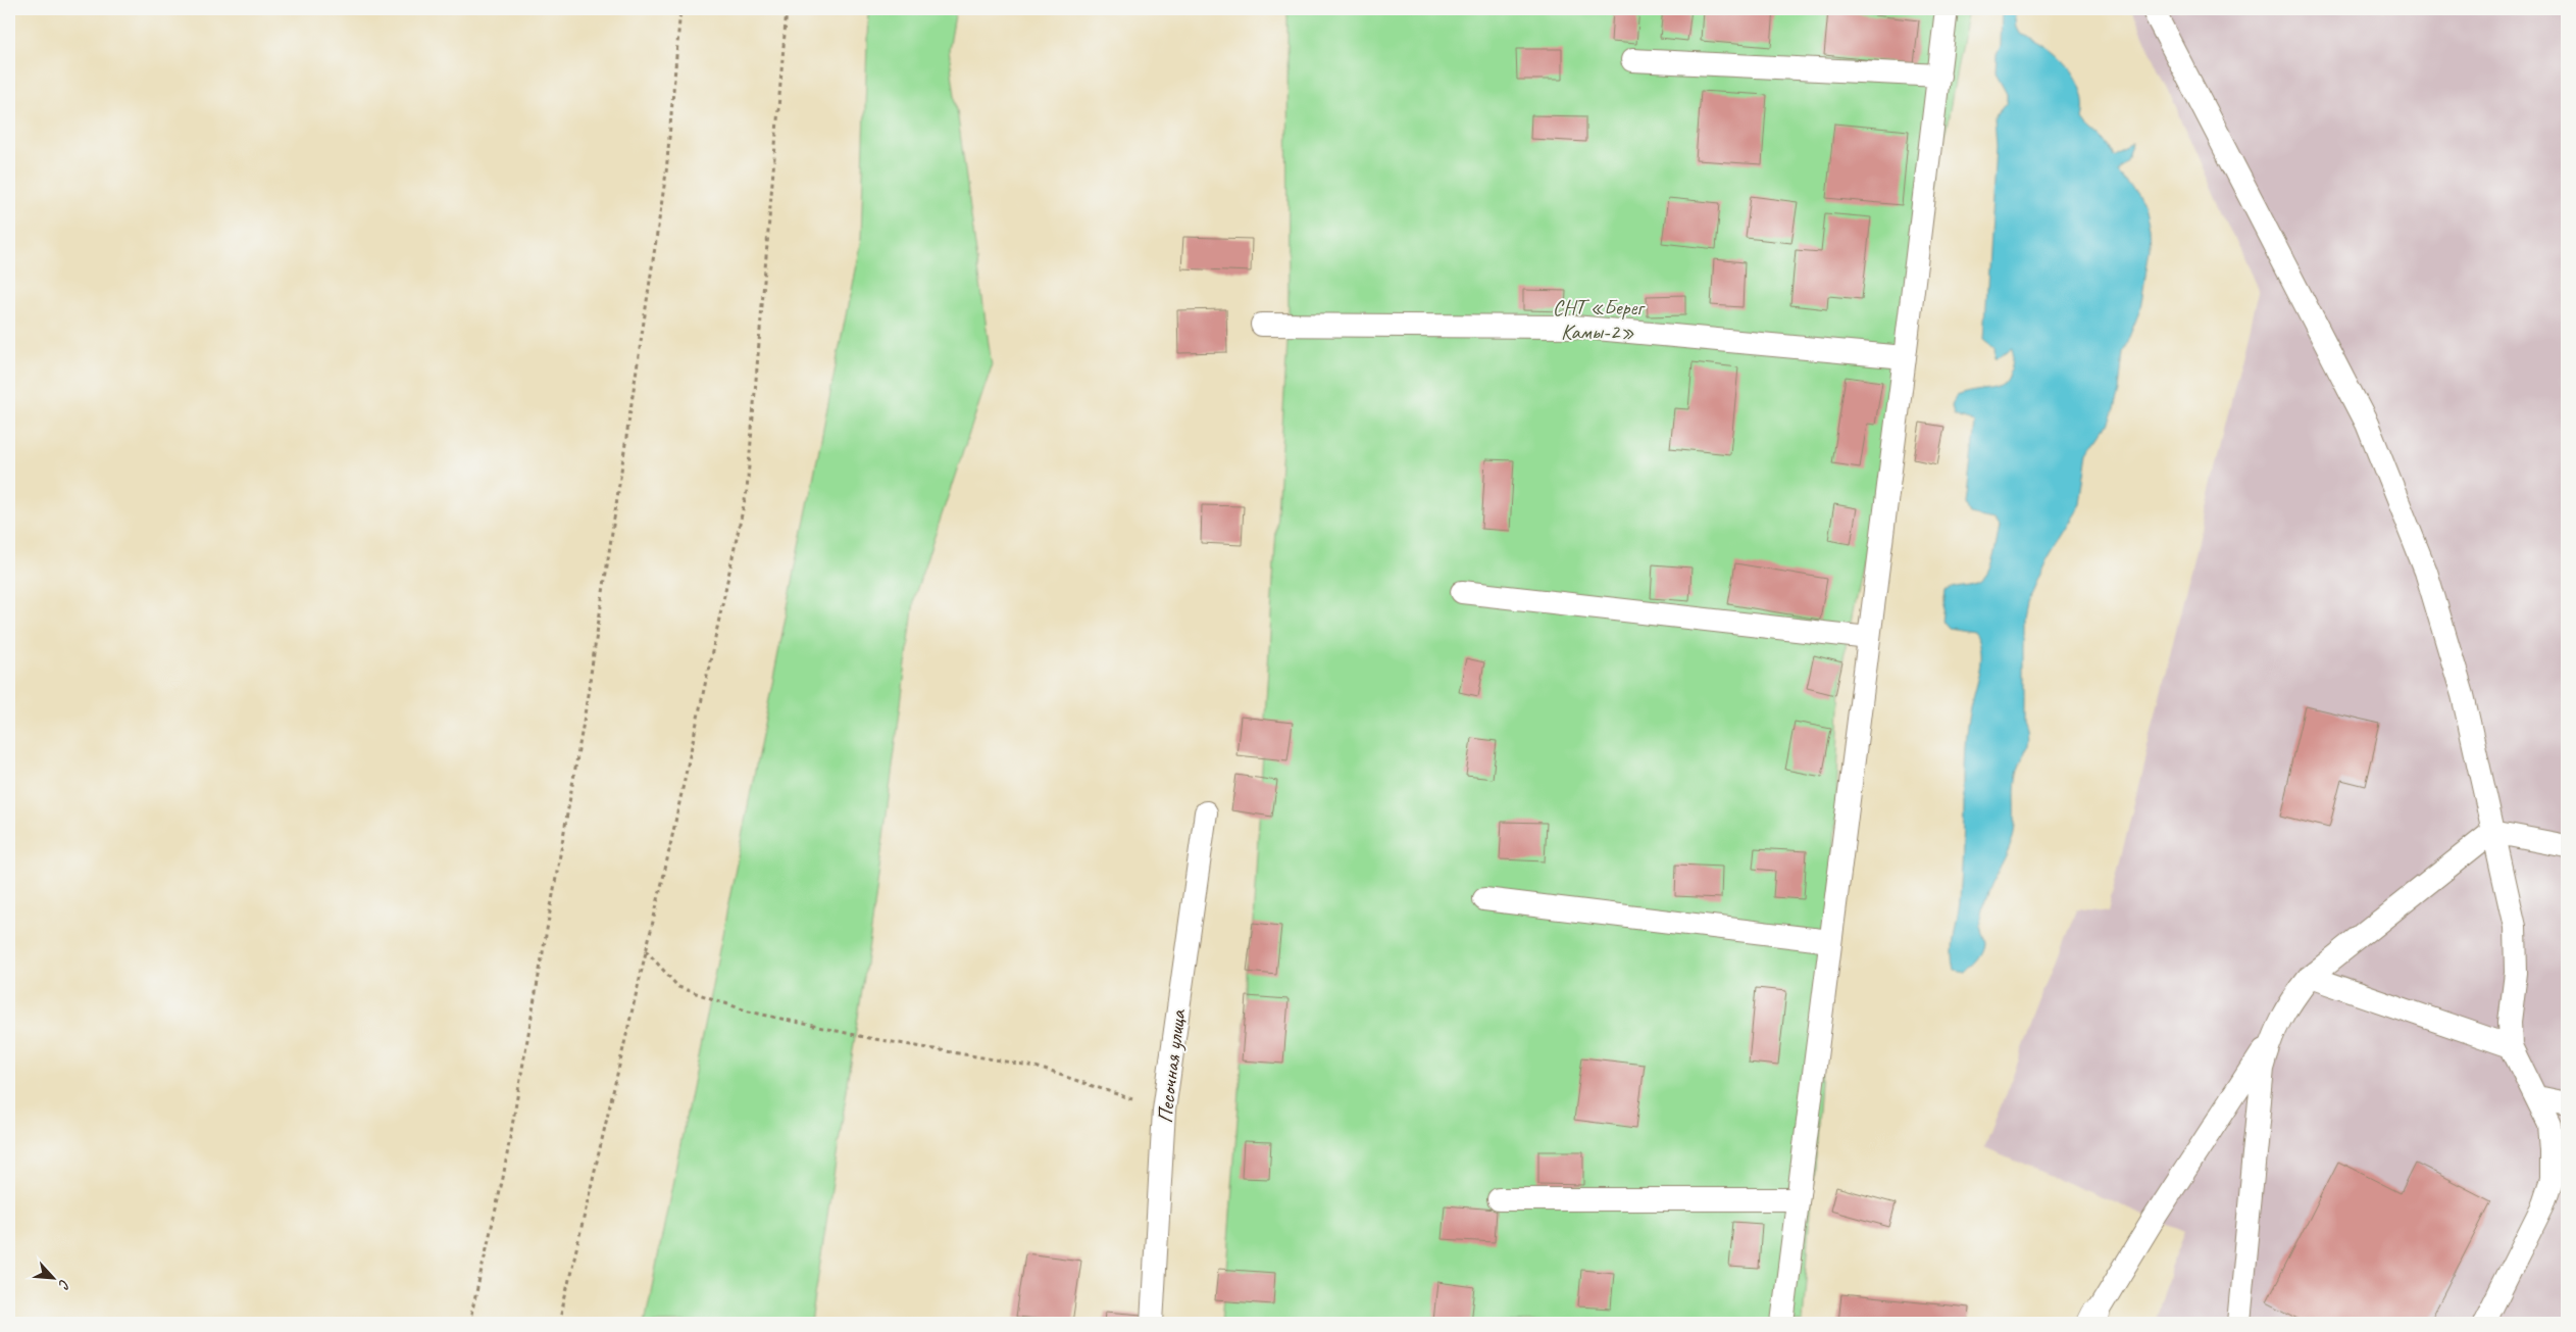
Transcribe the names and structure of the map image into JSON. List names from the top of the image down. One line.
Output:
{"streets":{"lane":["Песочная улица"]},"parks":["СНТ «Берег Камы-2»"],"north":"bottom right"}
